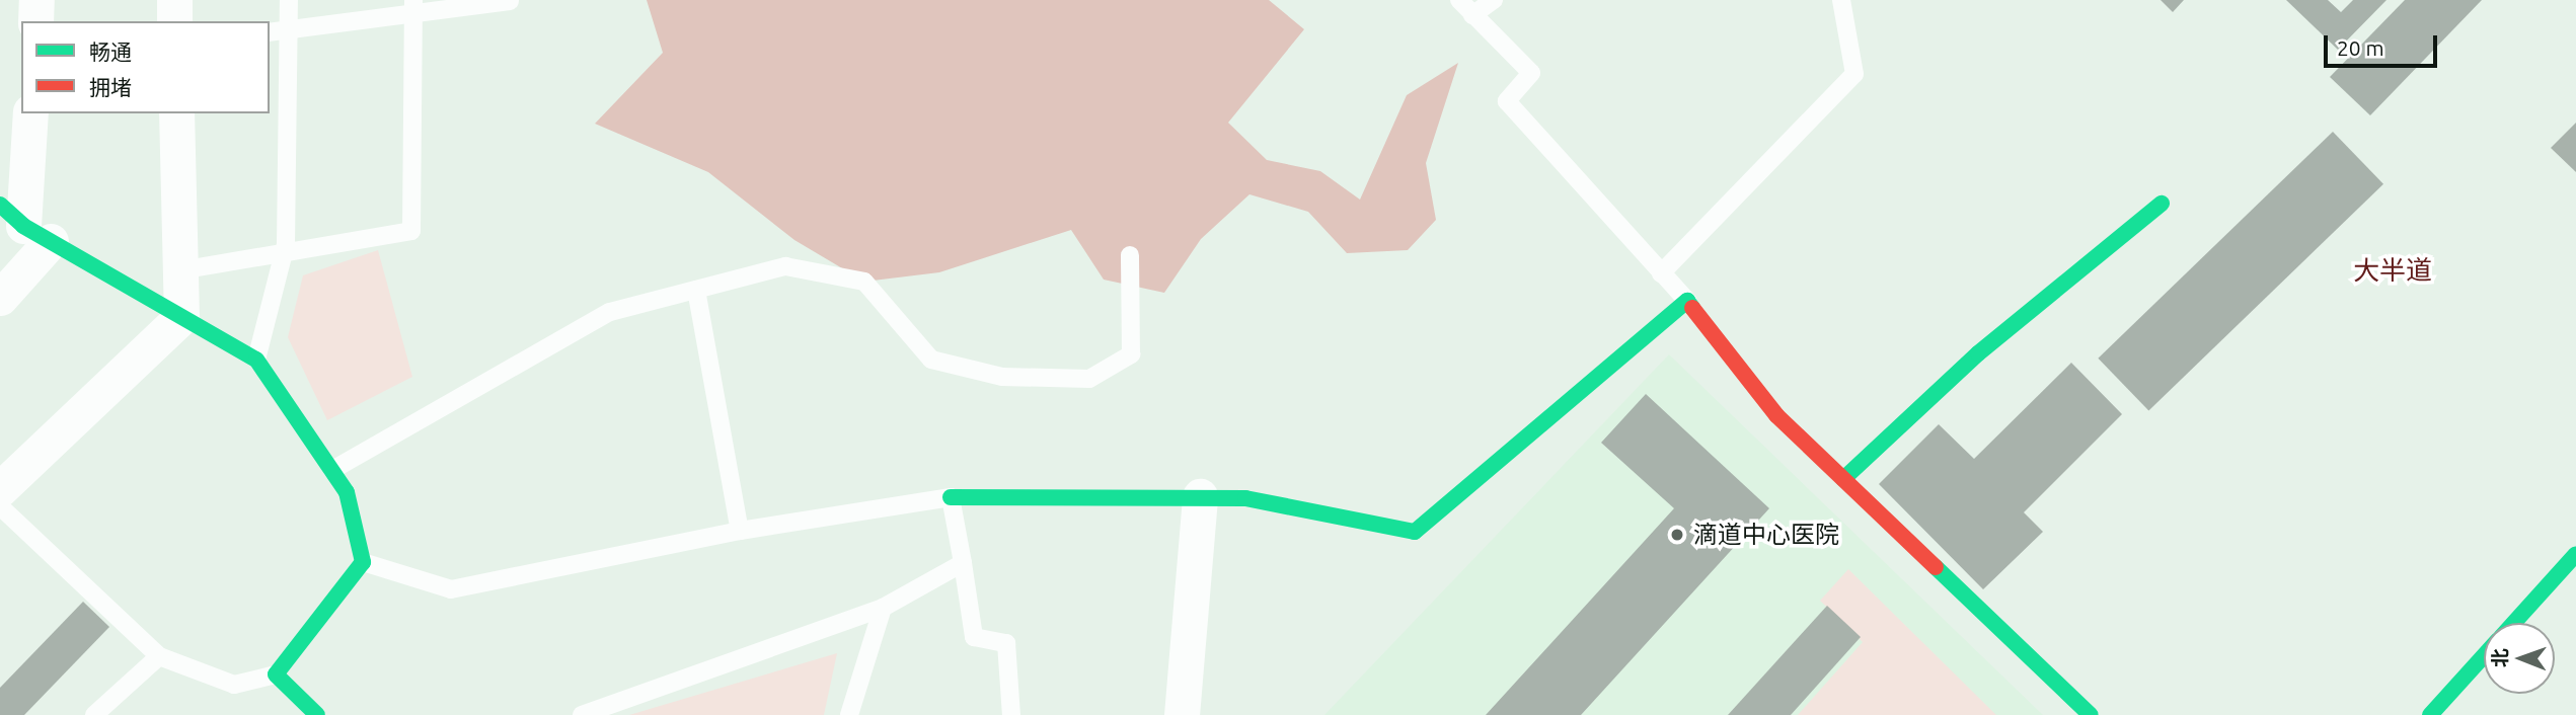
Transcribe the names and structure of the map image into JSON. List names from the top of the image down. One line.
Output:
{"districts":["大半道"],"places":["滴道中心医院"],"legend":["畅通","拥堵"],"scale_bar":"20 m","north":"left"}
